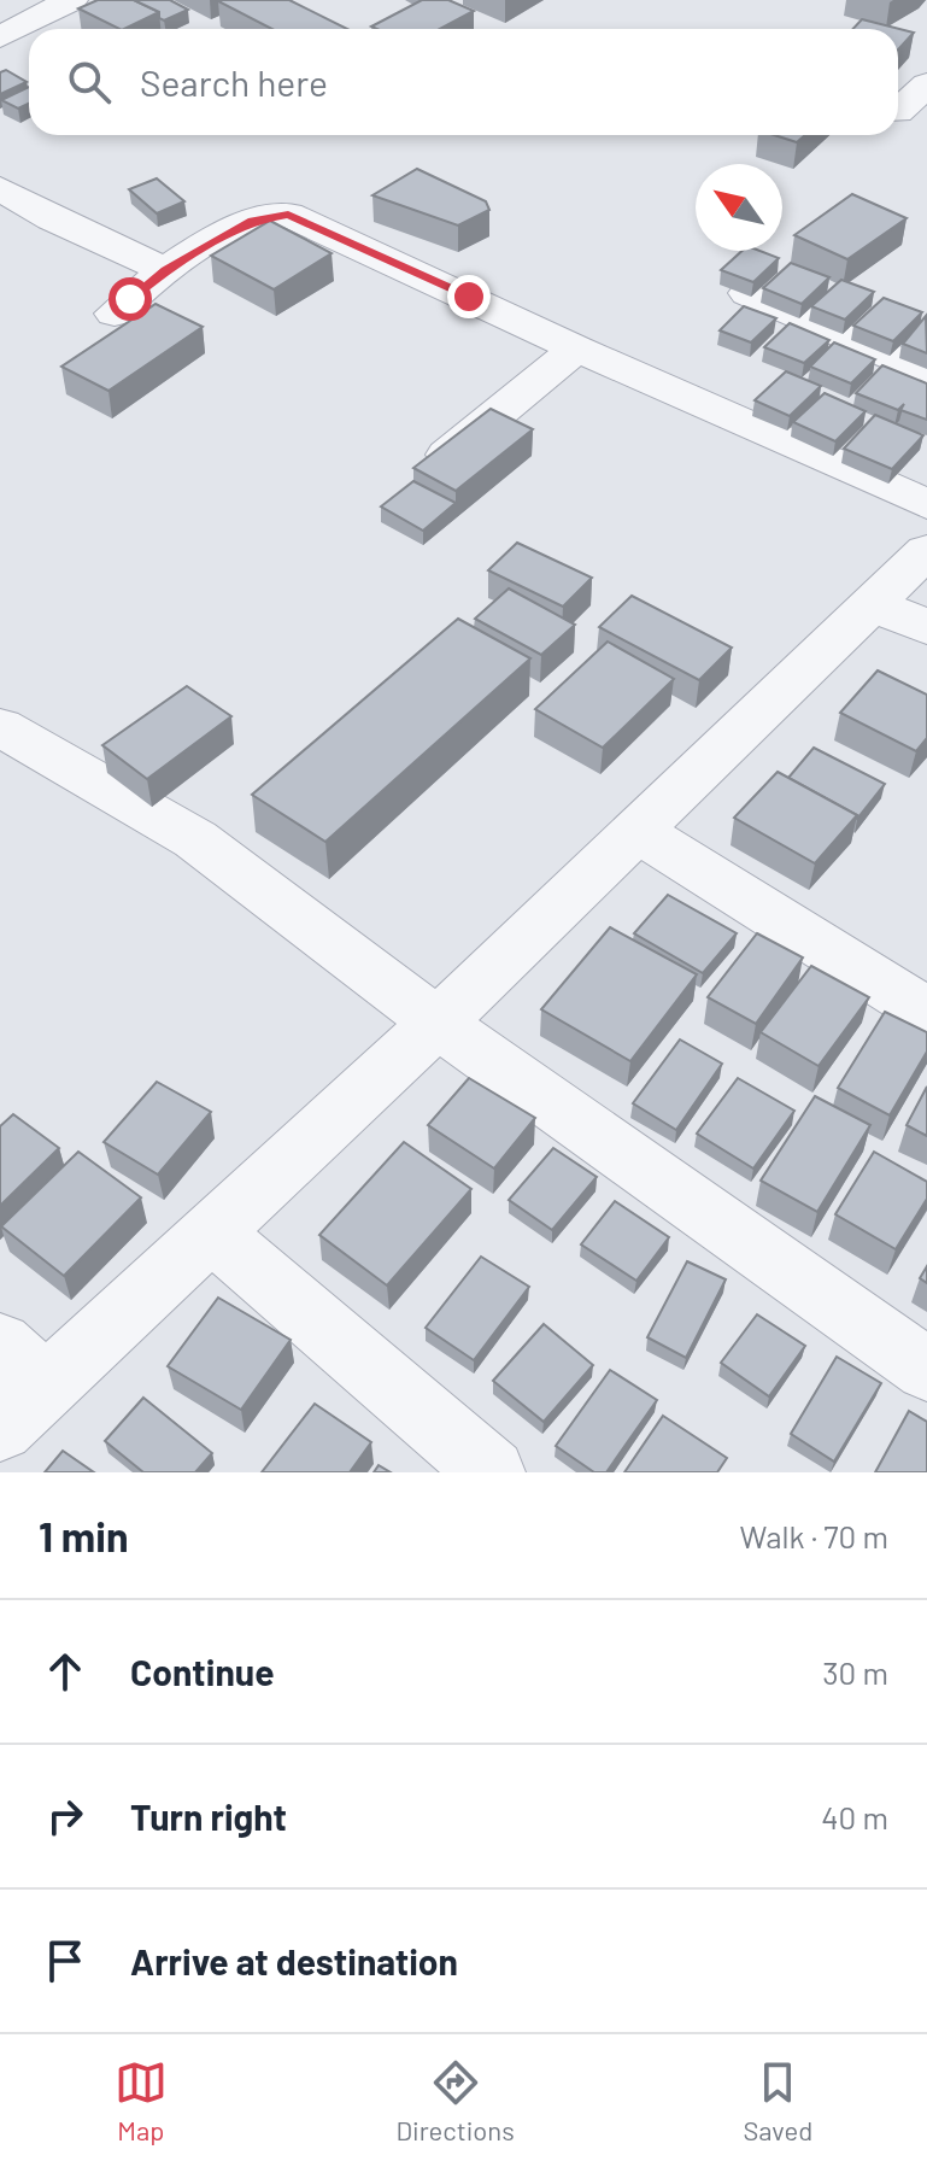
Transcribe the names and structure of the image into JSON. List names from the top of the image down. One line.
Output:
{"north":"top left","page":{"search":"Search here","heading":["1 min","Walk · 70 m"],"list":[["Continue","30 m"],["Turn right","40 m"],"Arrive at destination"],"nav":["Map","Directions","Saved"]}}
